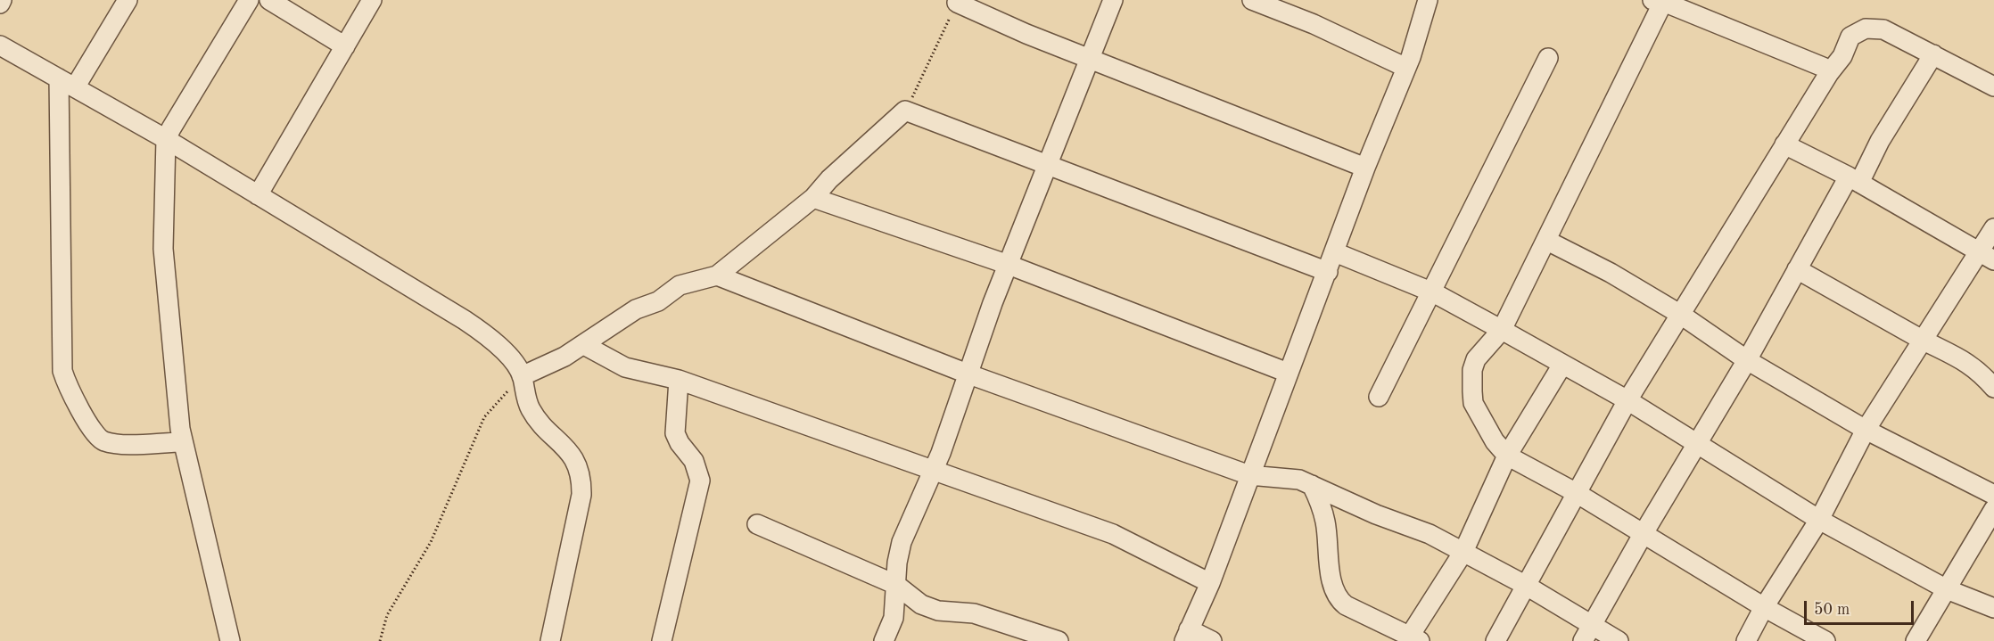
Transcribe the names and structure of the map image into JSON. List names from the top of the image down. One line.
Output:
{"scale_bar":"50 m"}
